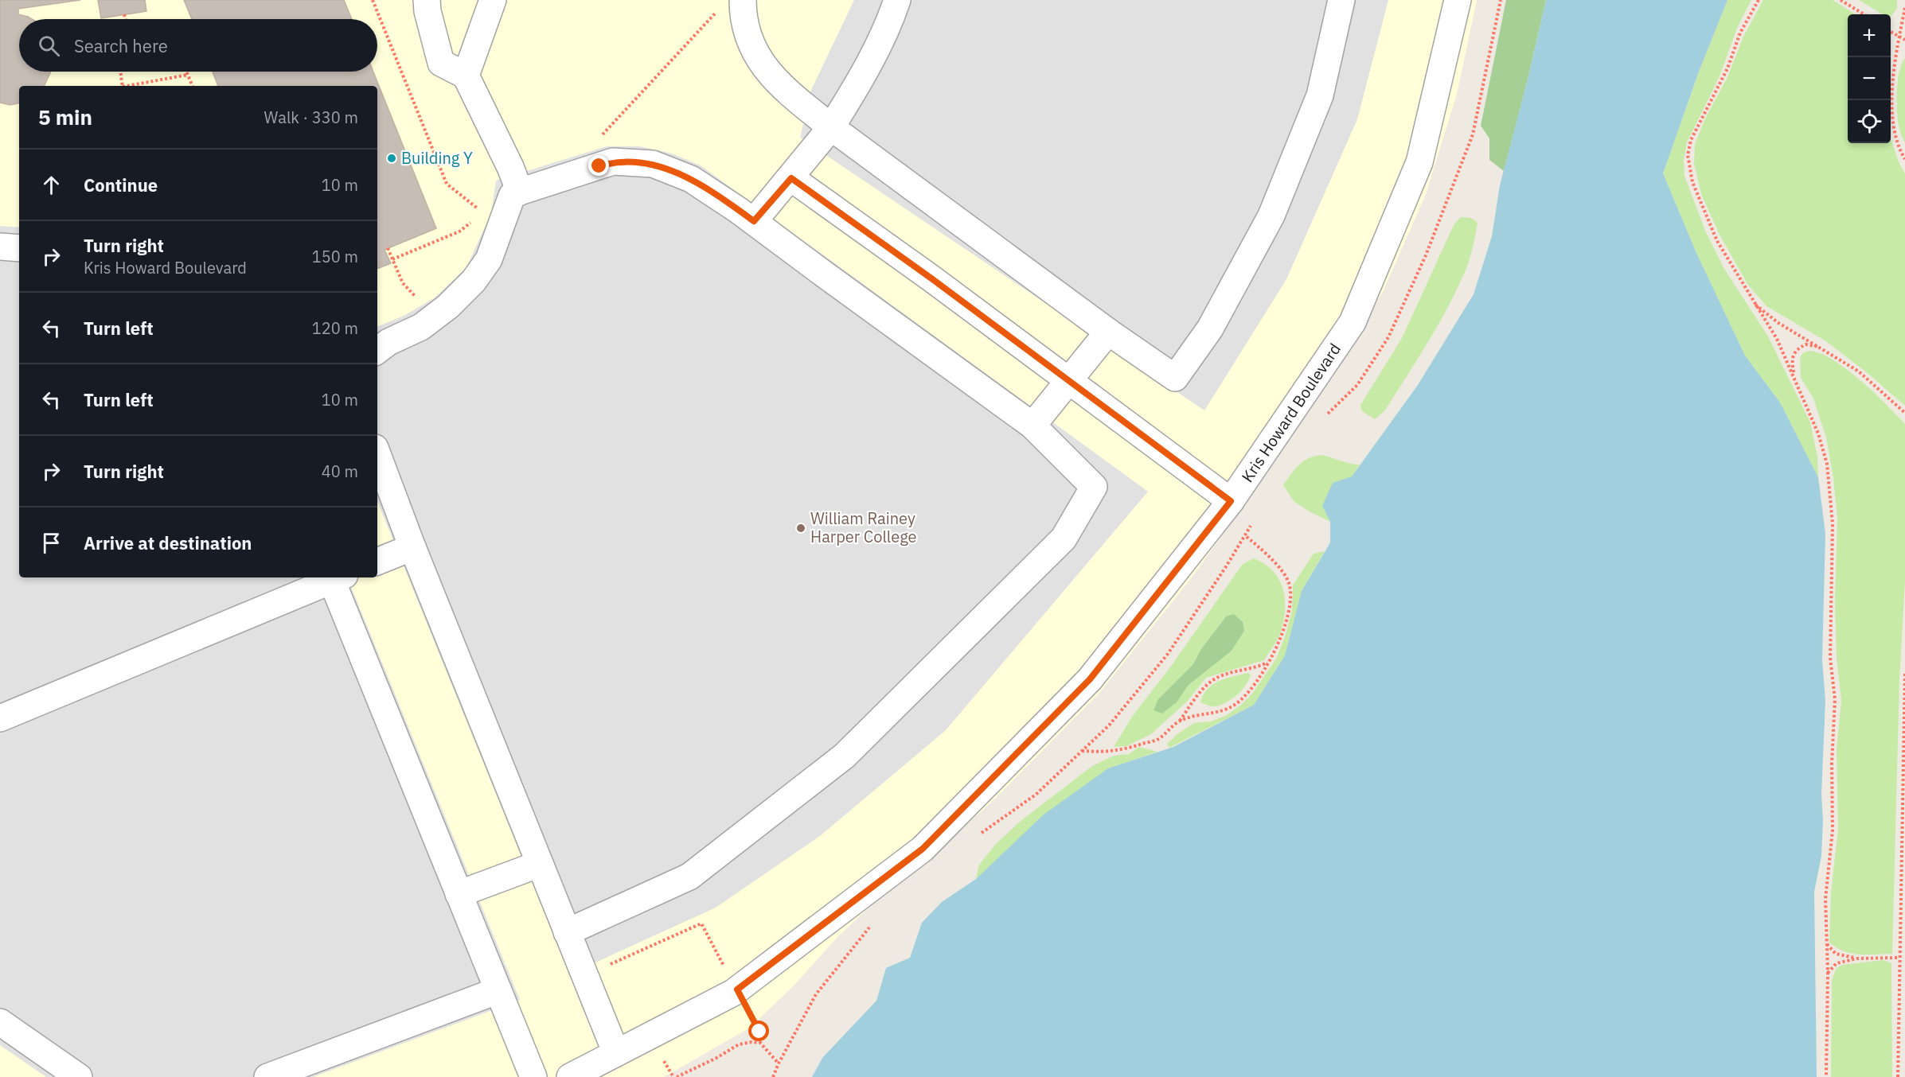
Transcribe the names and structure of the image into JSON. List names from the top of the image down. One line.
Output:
{"streets":{"lane":["Kris Howard Boulevard"]},"places":["Building Y","William Rainey Harper College"],"page":{"map_buttons":["+","−"],"search":"Search here","heading":["5 min","Walk · 330 m"],"list":[["Continue","10 m"],["Turn right","Kris Howard Boulevard","150 m"],["Turn left","120 m"],["Turn left","10 m"],["Turn right","40 m"],"Arrive at destination"]}}
